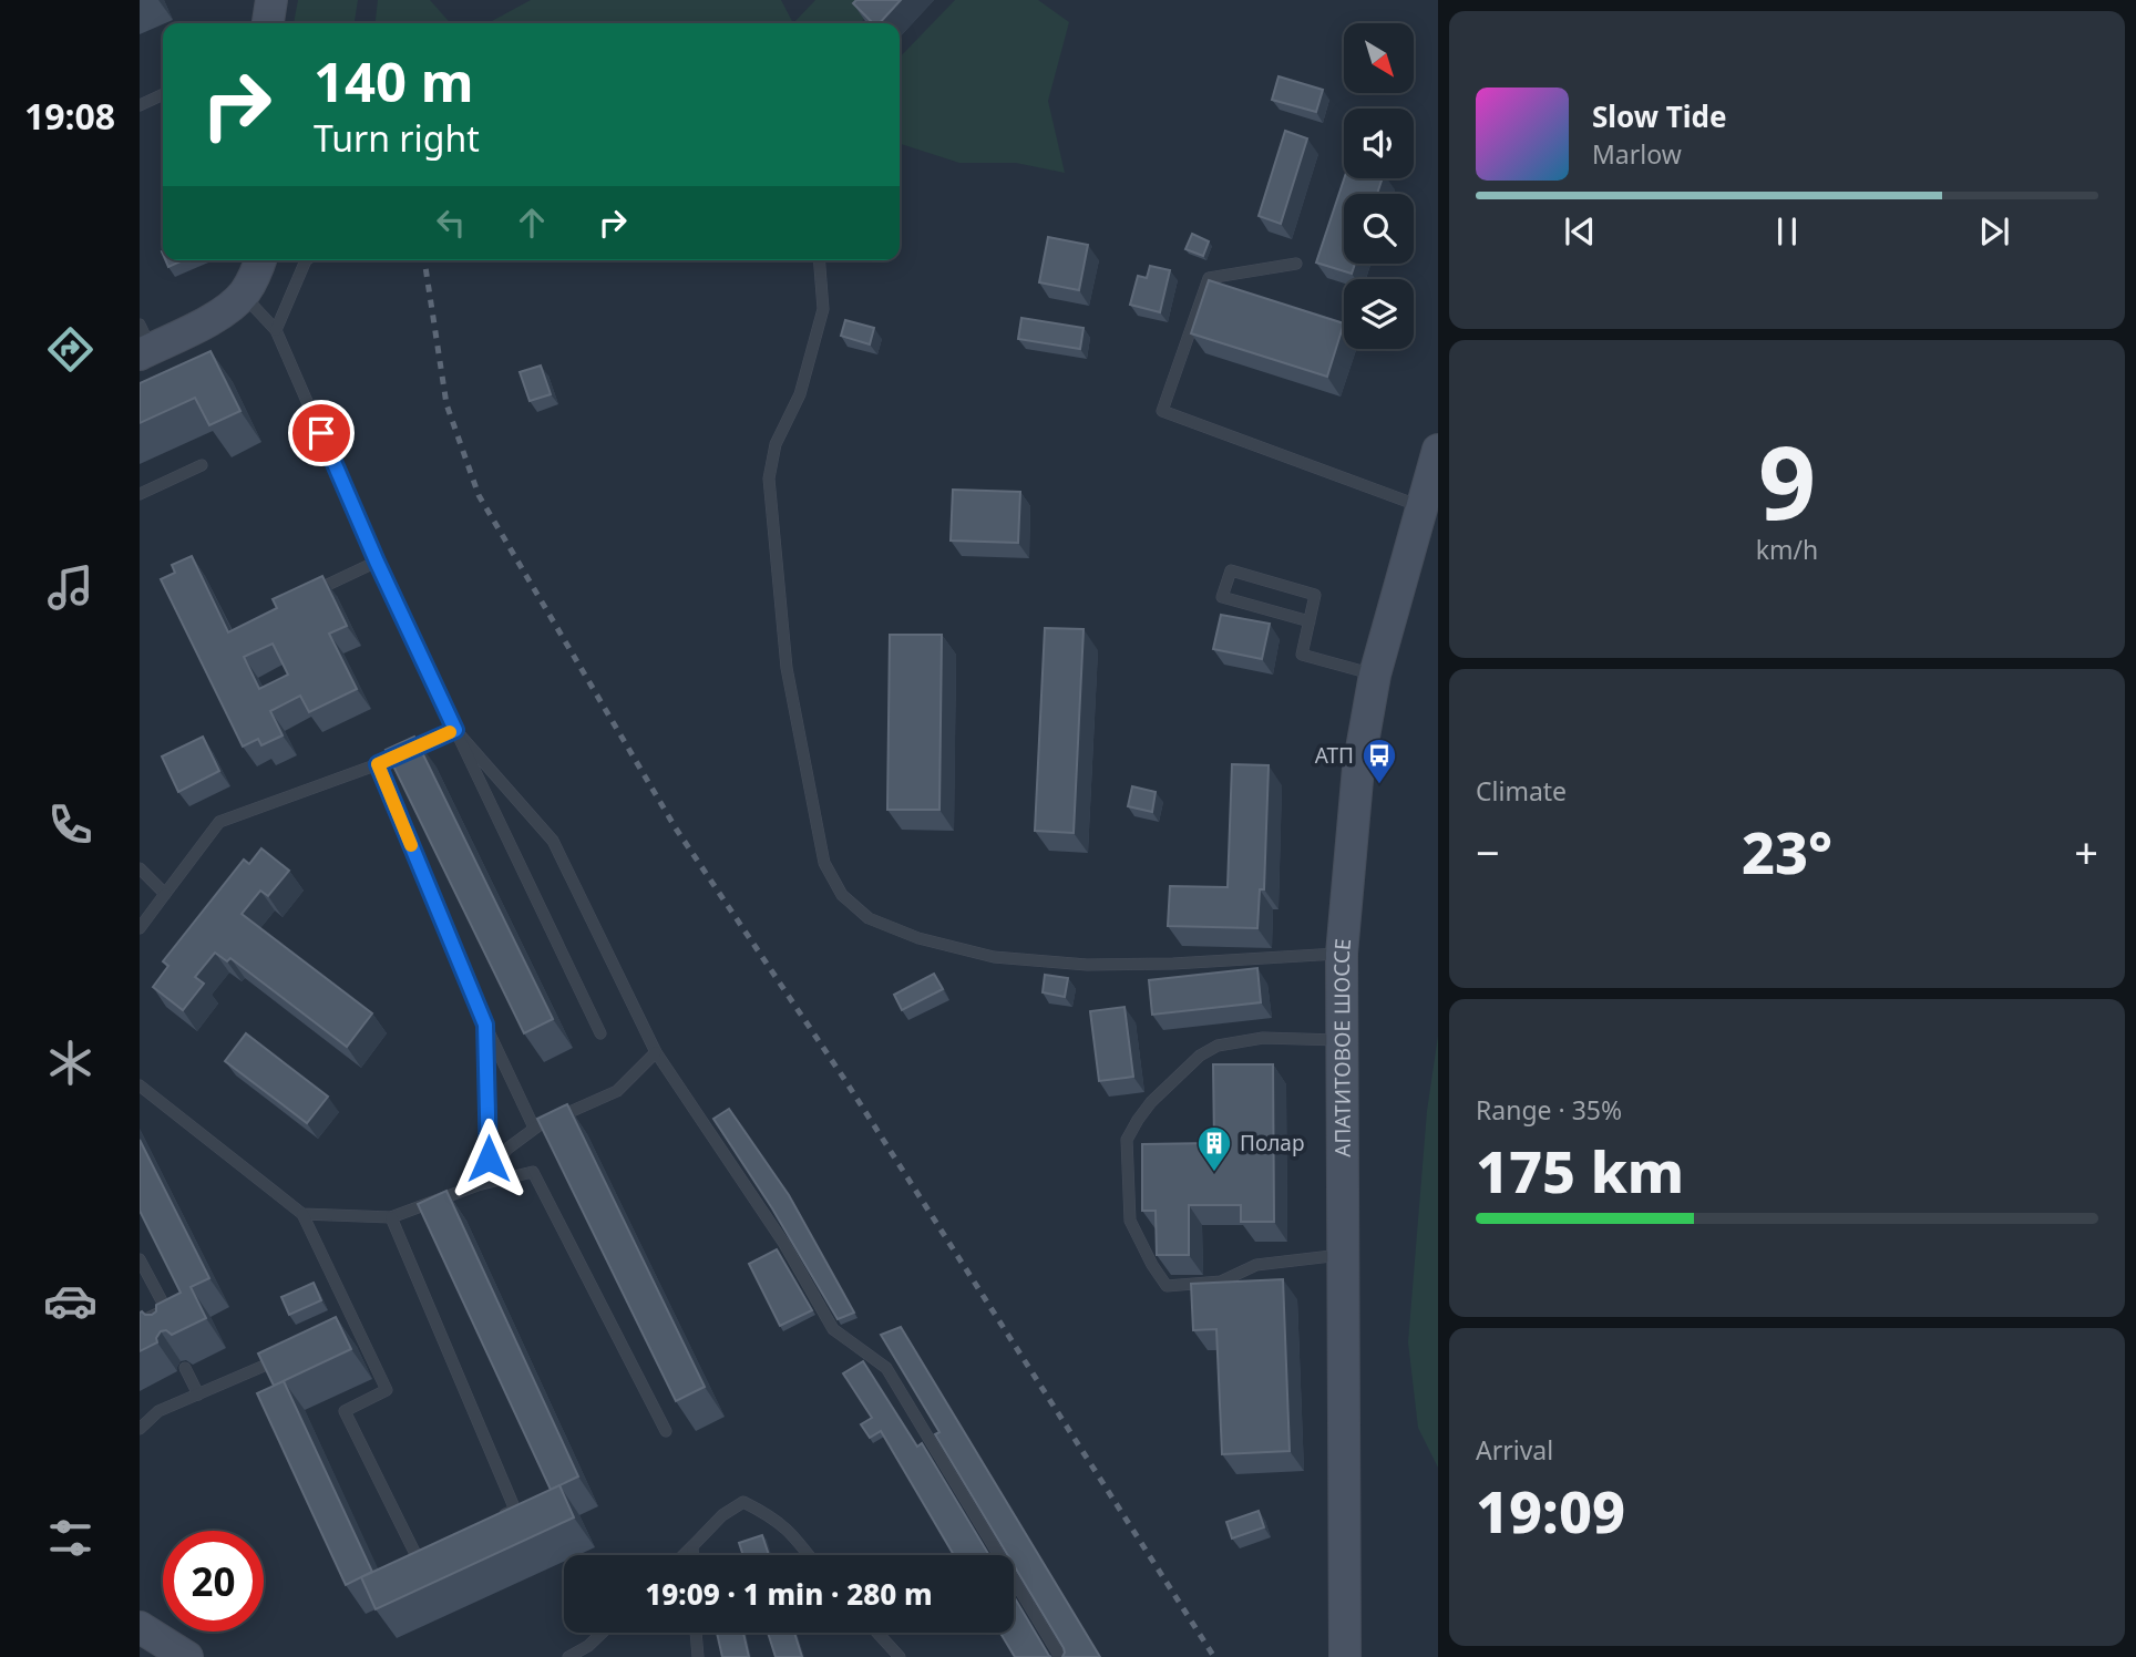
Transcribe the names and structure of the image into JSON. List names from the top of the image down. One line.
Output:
{"streets":{"street":["АПАТИТОВОЕ ШОССЕ"]},"places":{"bus stop":["АТП"],"building":["Полар"]},"north":"bottom right","page":{"tabs":"19:08","turn":["140 m","Turn right"],"song":["Slow Tide","Marlow"],"tile":[["9","km/h"],"Climate",["Range · 35%","175 km"],["Arrival","19:09"]],"heat":["−","23°","+"],"limit":"20","trip":"19:09 · 1 min · 280 m"}}
